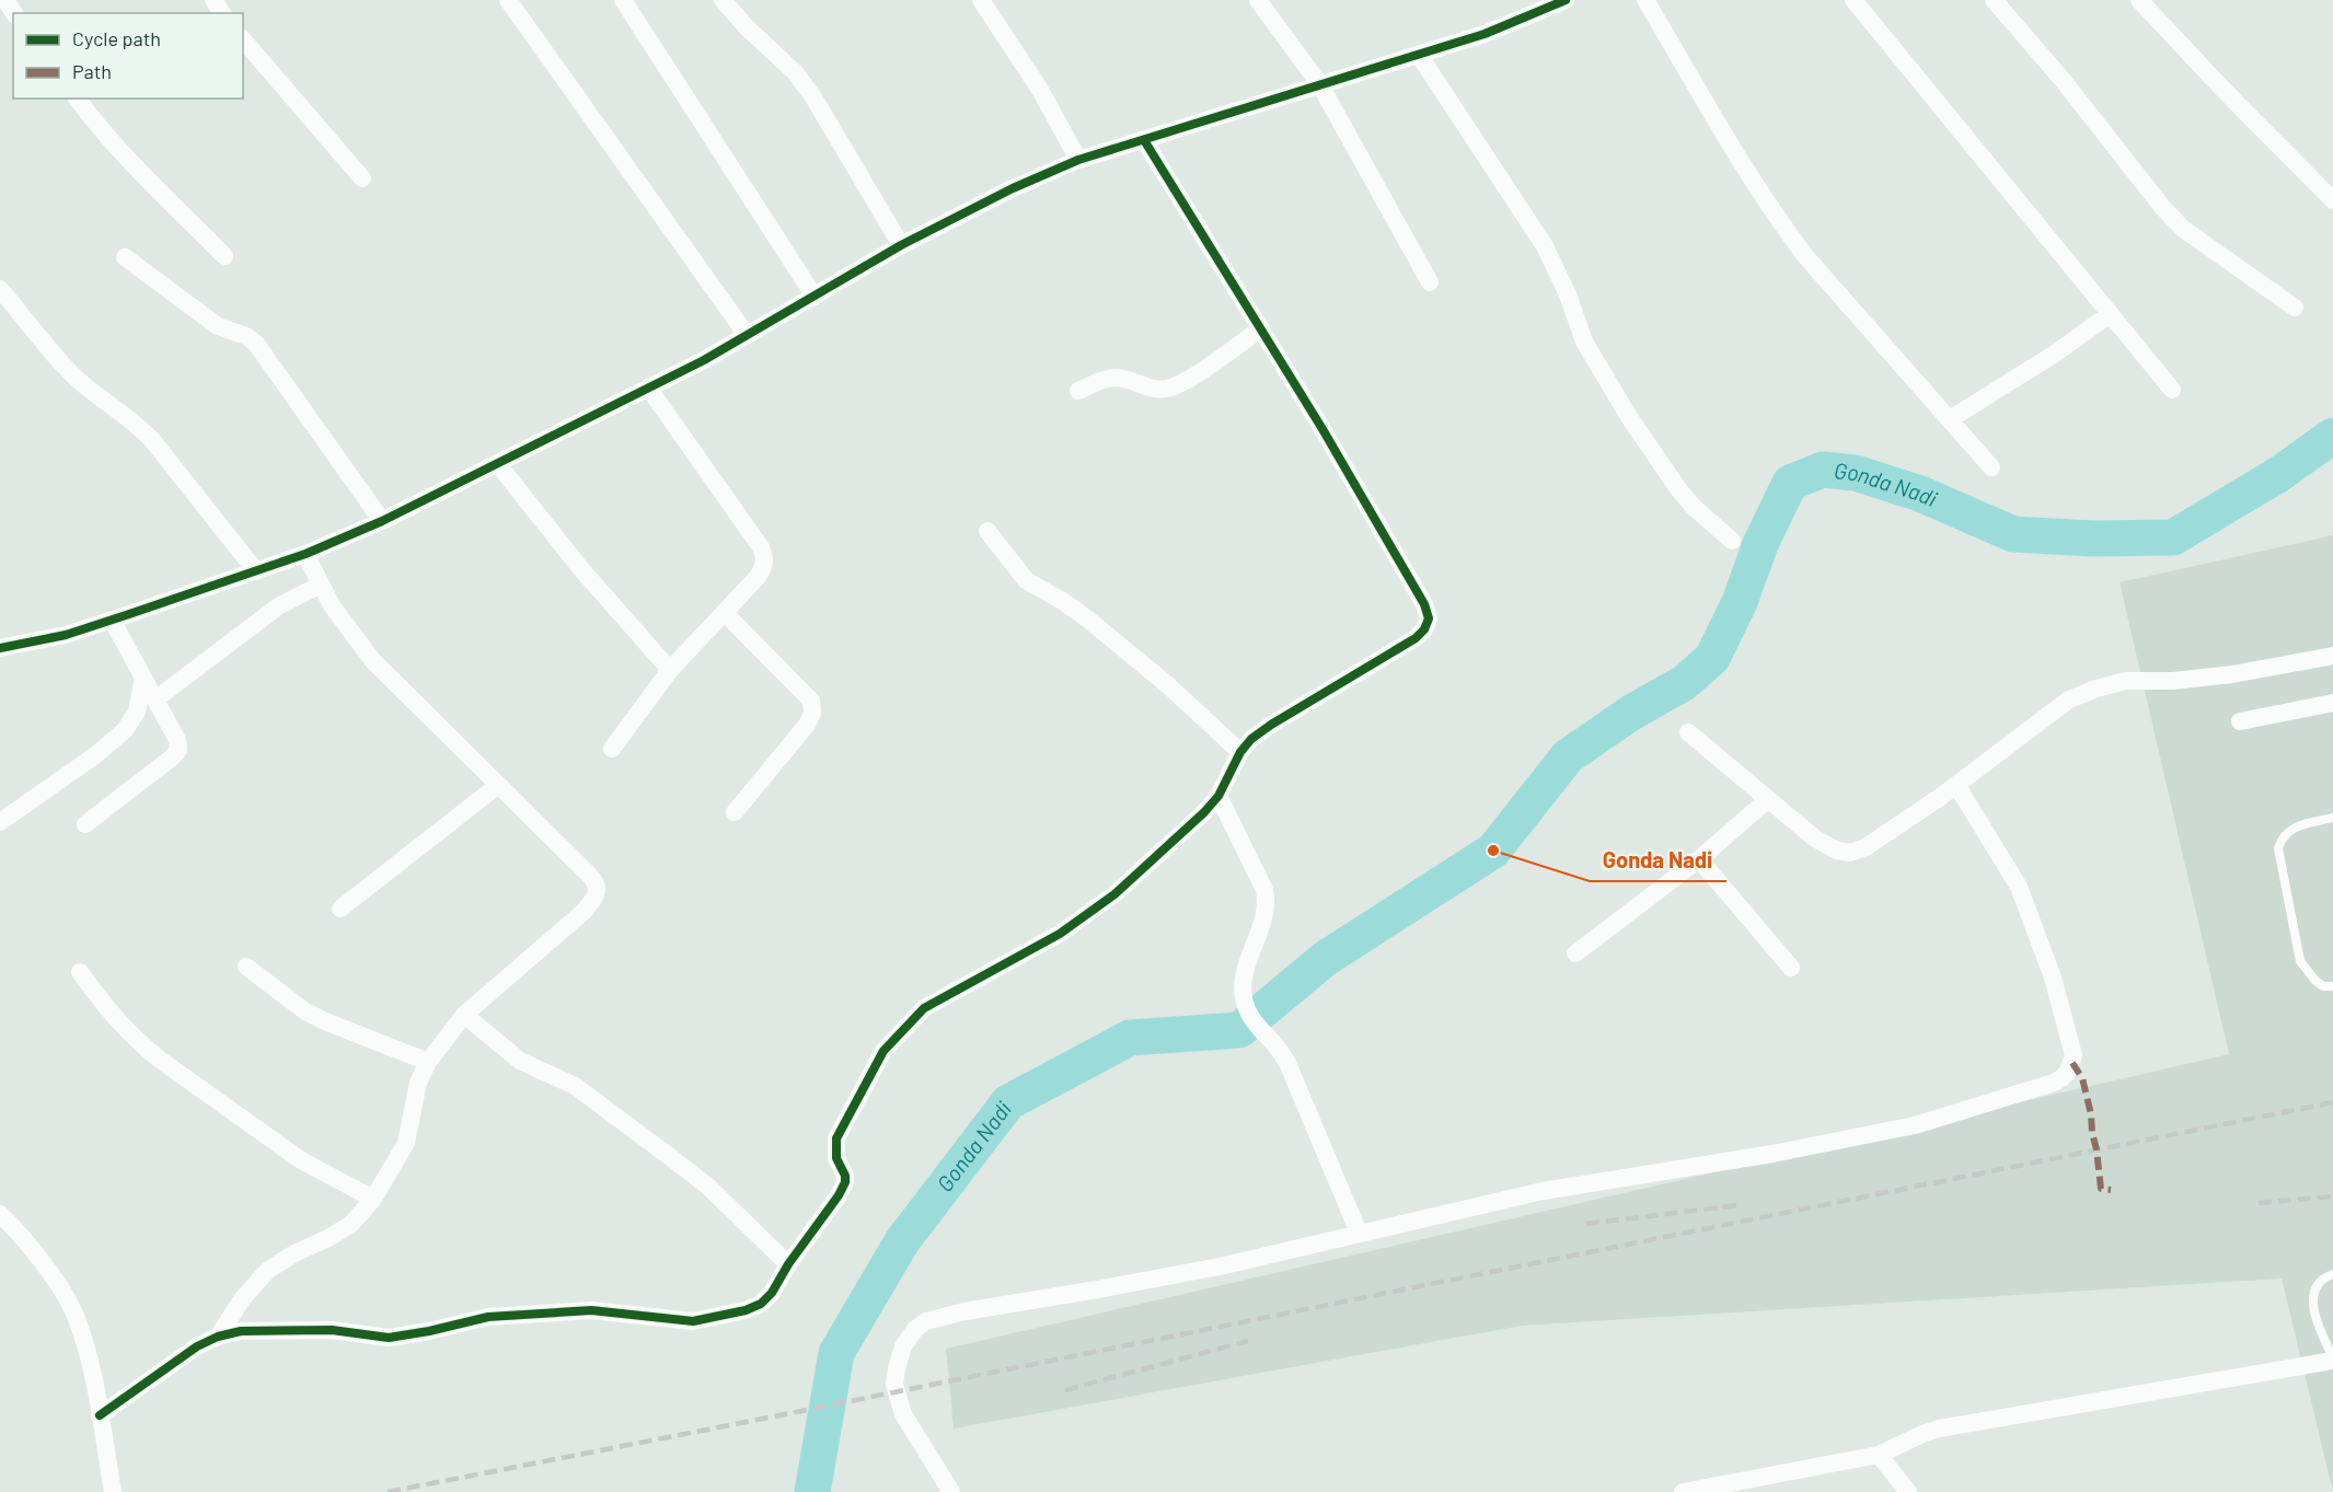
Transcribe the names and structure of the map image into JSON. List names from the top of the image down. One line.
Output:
{"water":["Gonda Nadi"],"places":["Gonda Nadi"],"legend":["Cycle path","Path"]}
